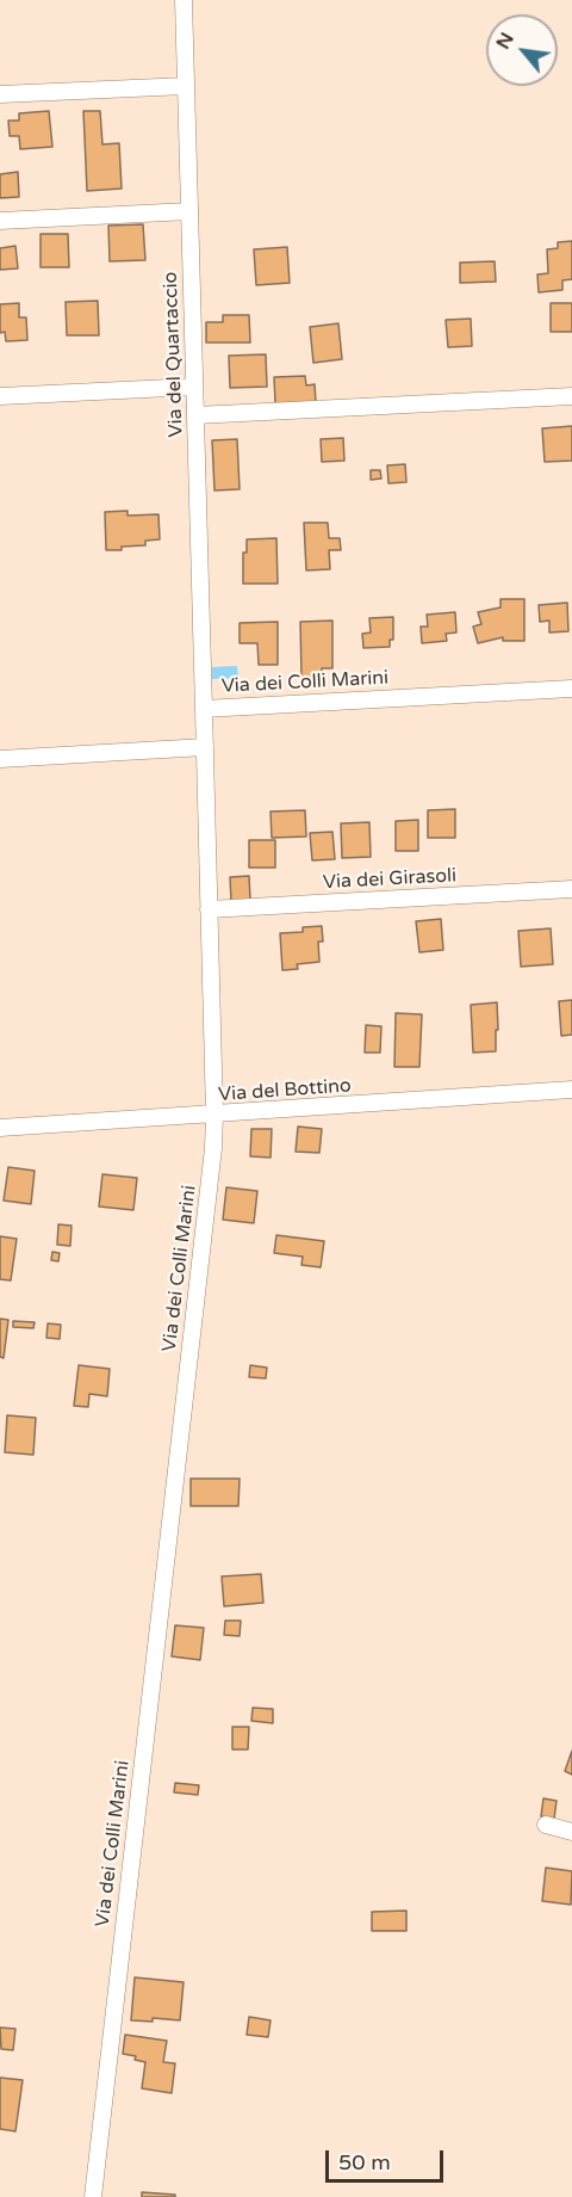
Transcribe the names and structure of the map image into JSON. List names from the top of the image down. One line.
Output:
{"streets":{"street":["Via del Quartaccio","Via dei Colli Marini","Via dei Girasoli","Via del Bottino"]},"crossings":[["Via del Quartaccio","Via dei Colli Marini"],["Via dei Colli Marini","Via dei Girasoli"],["Via dei Colli Marini","Via del Bottino"]],"scale_bar":"50 m","north":"top left"}
